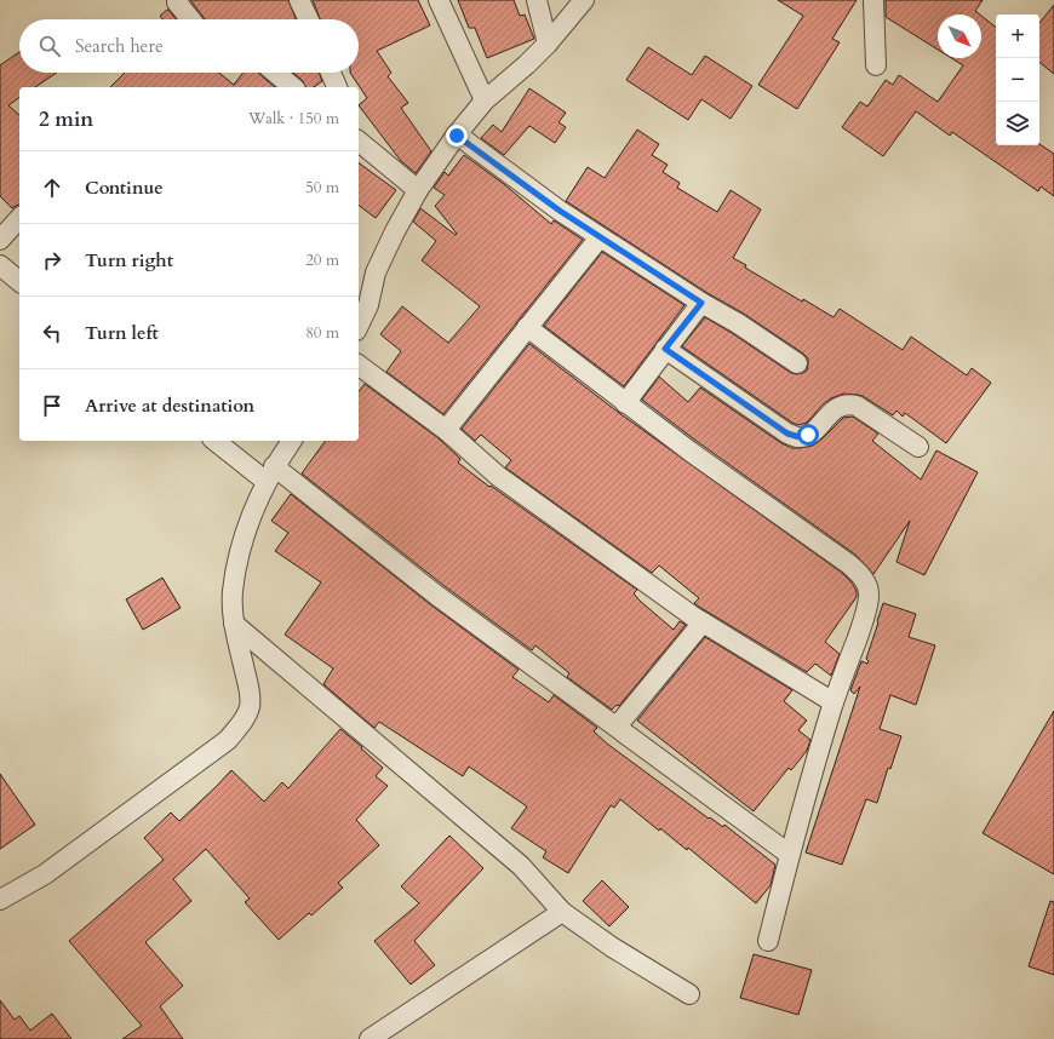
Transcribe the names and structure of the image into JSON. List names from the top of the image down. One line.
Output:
{"north":"bottom right","page":{"map_buttons":["+","−"],"search":"Search here","heading":["2 min","Walk · 150 m"],"list":[["Continue","50 m"],["Turn right","20 m"],["Turn left","80 m"],"Arrive at destination"]}}
